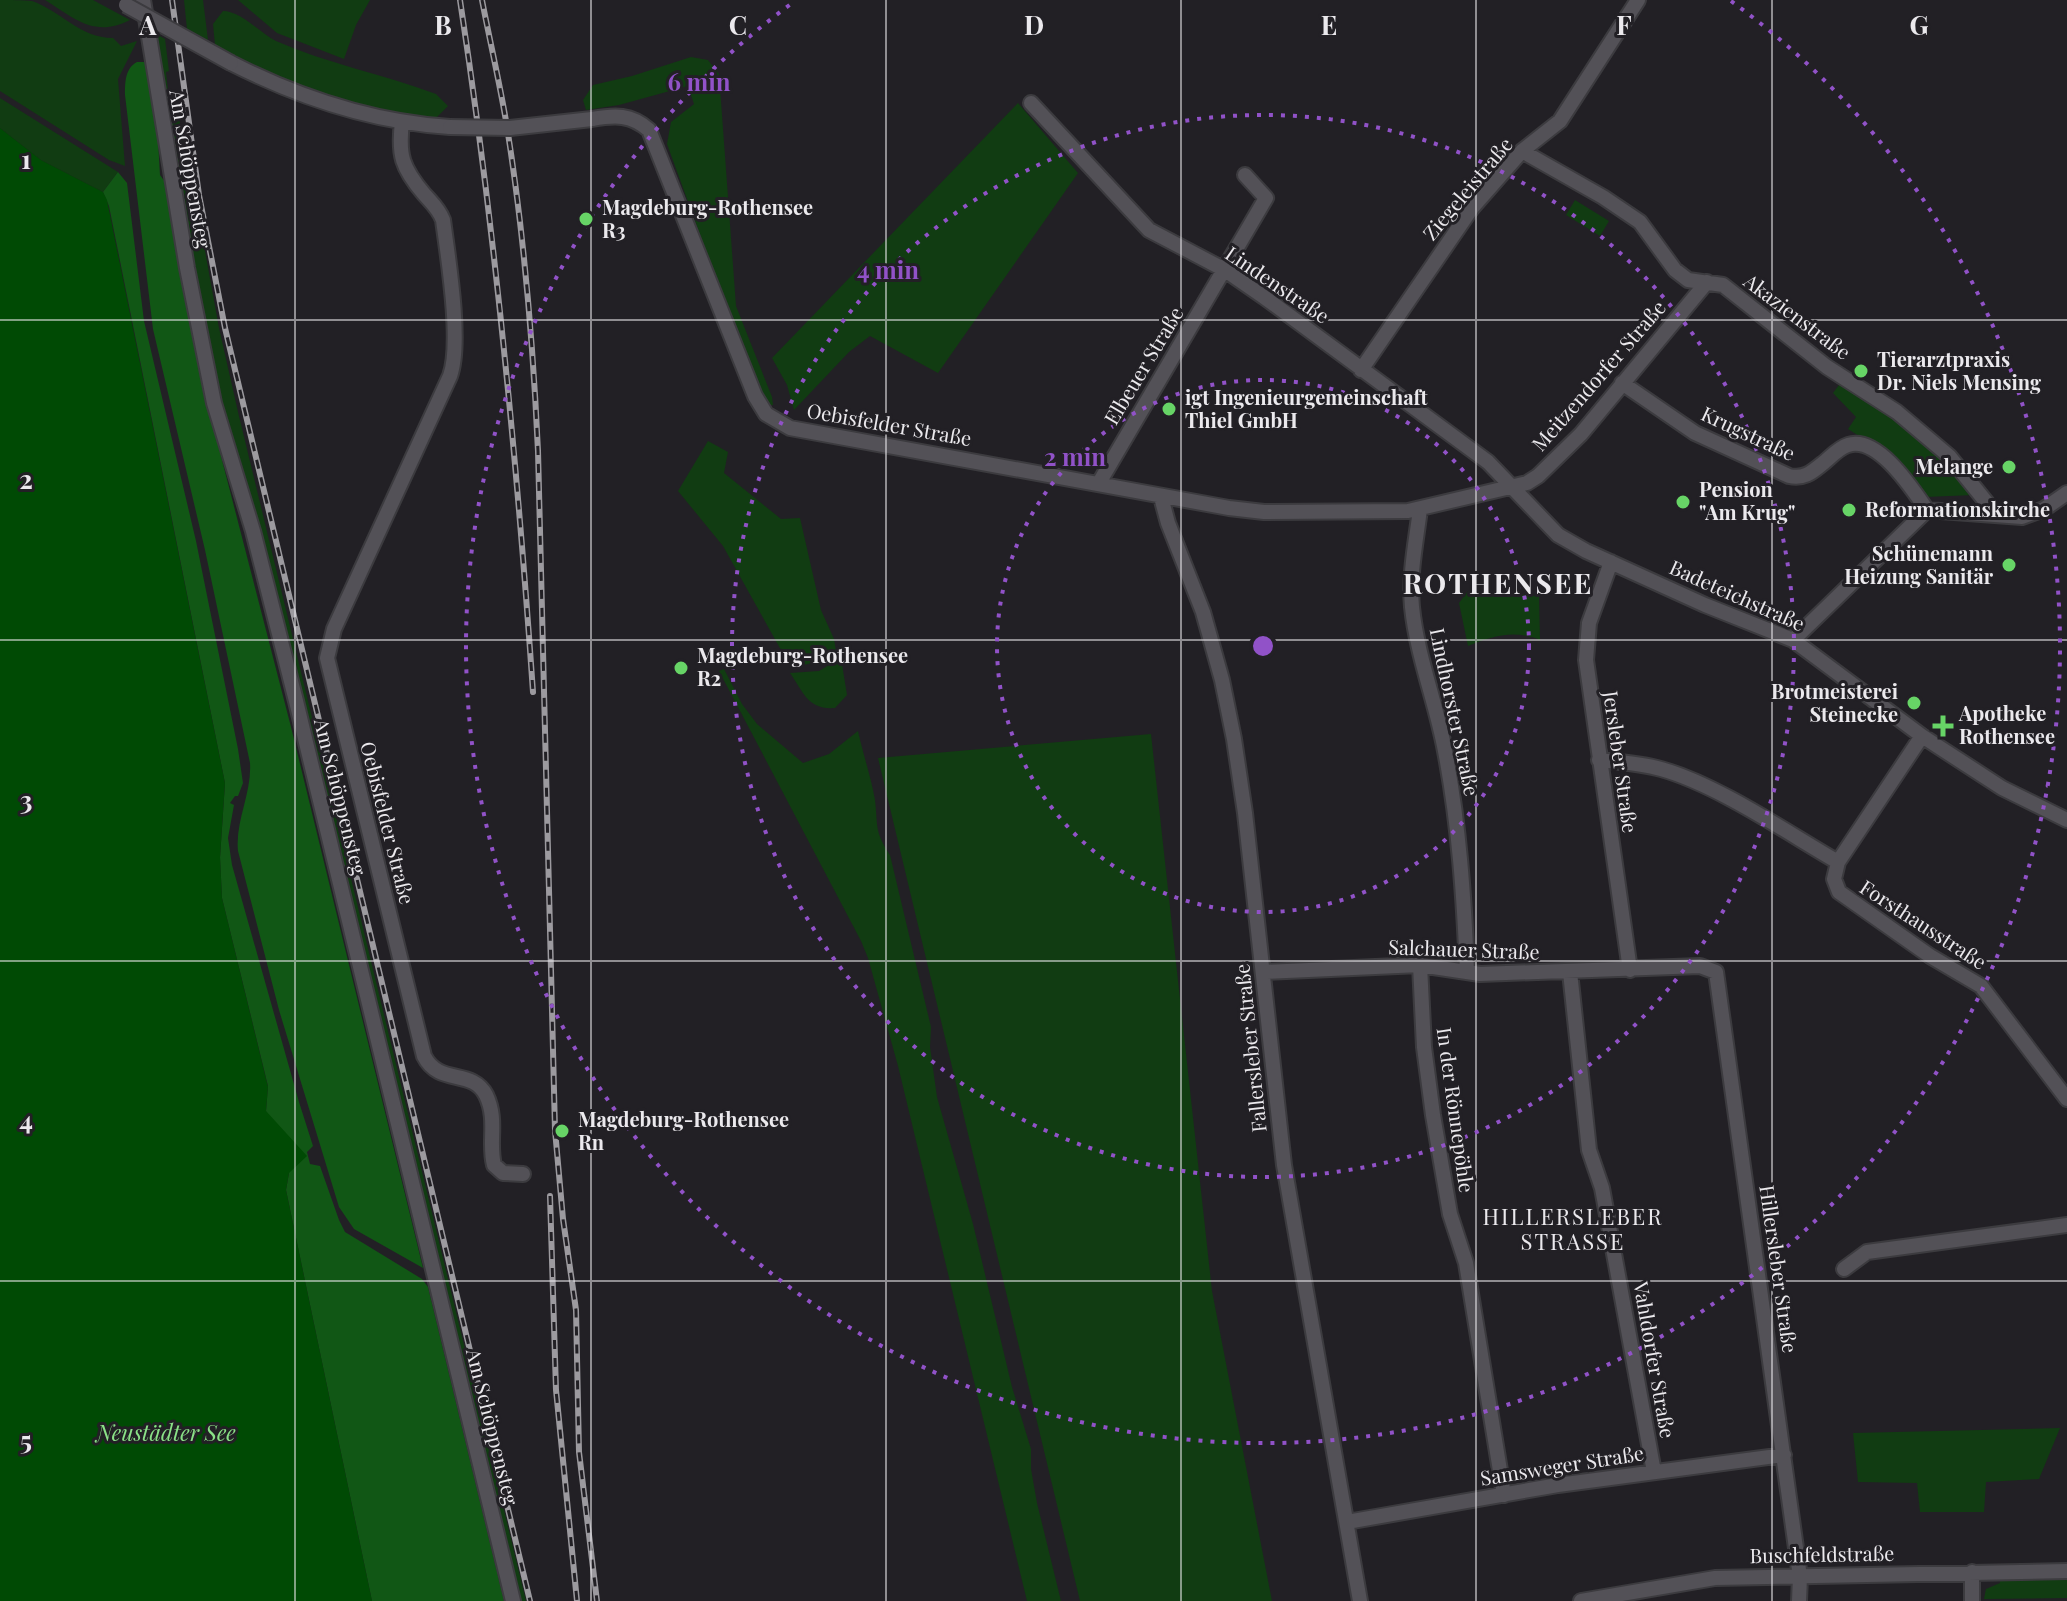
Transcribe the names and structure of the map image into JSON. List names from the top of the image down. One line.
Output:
{"streets":{"street":["Am Schöppensteg","Ziegeleistraße","Lindenstraße","Akazienstraße","Elbeuer Straße","Meitzendorfer Straße","Oebisfelder Straße","Krugstraße","Badeteichstraße","Lindhorster Straße","Jersleber Straße","Forsthausstraße","Salchauer Straße","Fallersleber Straße","In der Rönnepöhle","Hillersleber Straße","Vahldorfer Straße","Samsweger Straße","Buschfeldstraße"]},"crossings":[["Ziegeleistraße","Lindenstraße"],["Ziegeleistraße","Akazienstraße"],["Lindenstraße","Elbeuer Straße"],["Lindenstraße","Meitzendorfer Straße"],["Lindenstraße","Oebisfelder Straße"],["Lindenstraße","Badeteichstraße"],["Akazienstraße","Meitzendorfer Straße"],["Elbeuer Straße","Oebisfelder Straße"],["Meitzendorfer Straße","Oebisfelder Straße"],["Meitzendorfer Straße","Krugstraße"],["Meitzendorfer Straße","Badeteichstraße"],["Oebisfelder Straße","Badeteichstraße"],["Oebisfelder Straße","Lindhorster Straße"],["Oebisfelder Straße","Fallersleber Straße"],["Badeteichstraße","Jersleber Straße"],["Lindhorster Straße","Salchauer Straße"],["Jersleber Straße","Salchauer Straße"],["Salchauer Straße","Fallersleber Straße"],["Salchauer Straße","In der Rönnepöhle"],["Salchauer Straße","Hillersleber Straße"],["Salchauer Straße","Vahldorfer Straße"],["Fallersleber Straße","Samsweger Straße"],["In der Rönnepöhle","Samsweger Straße"],["Hillersleber Straße","Samsweger Straße"],["Hillersleber Straße","Buschfeldstraße"],["Vahldorfer Straße","Samsweger Straße"]],"districts":["ROTHENSEE","HILLERSLEBER STRASSE"],"water":["Neustädter See"],"places":{"other":["Magdeburg-Rothensee R3","Tierarztpraxis Dr. Niels Mensing","igt Ingenieurgemeinschaft Thiel GmbH","Melange","Pension \"Am Krug\"","Reformationskirche","Schünemann Heizung Sanitär","Magdeburg-Rothensee R2","Brotmeisterei Steinecke","Magdeburg-Rothensee Rn"],"health":["Apotheke Rothensee"]},"grid":{"columns":["A","B","C","D","E","F","G"],"rows":["1","2","3","4","5"]},"rings":["6 min","4 min","2 min"]}
